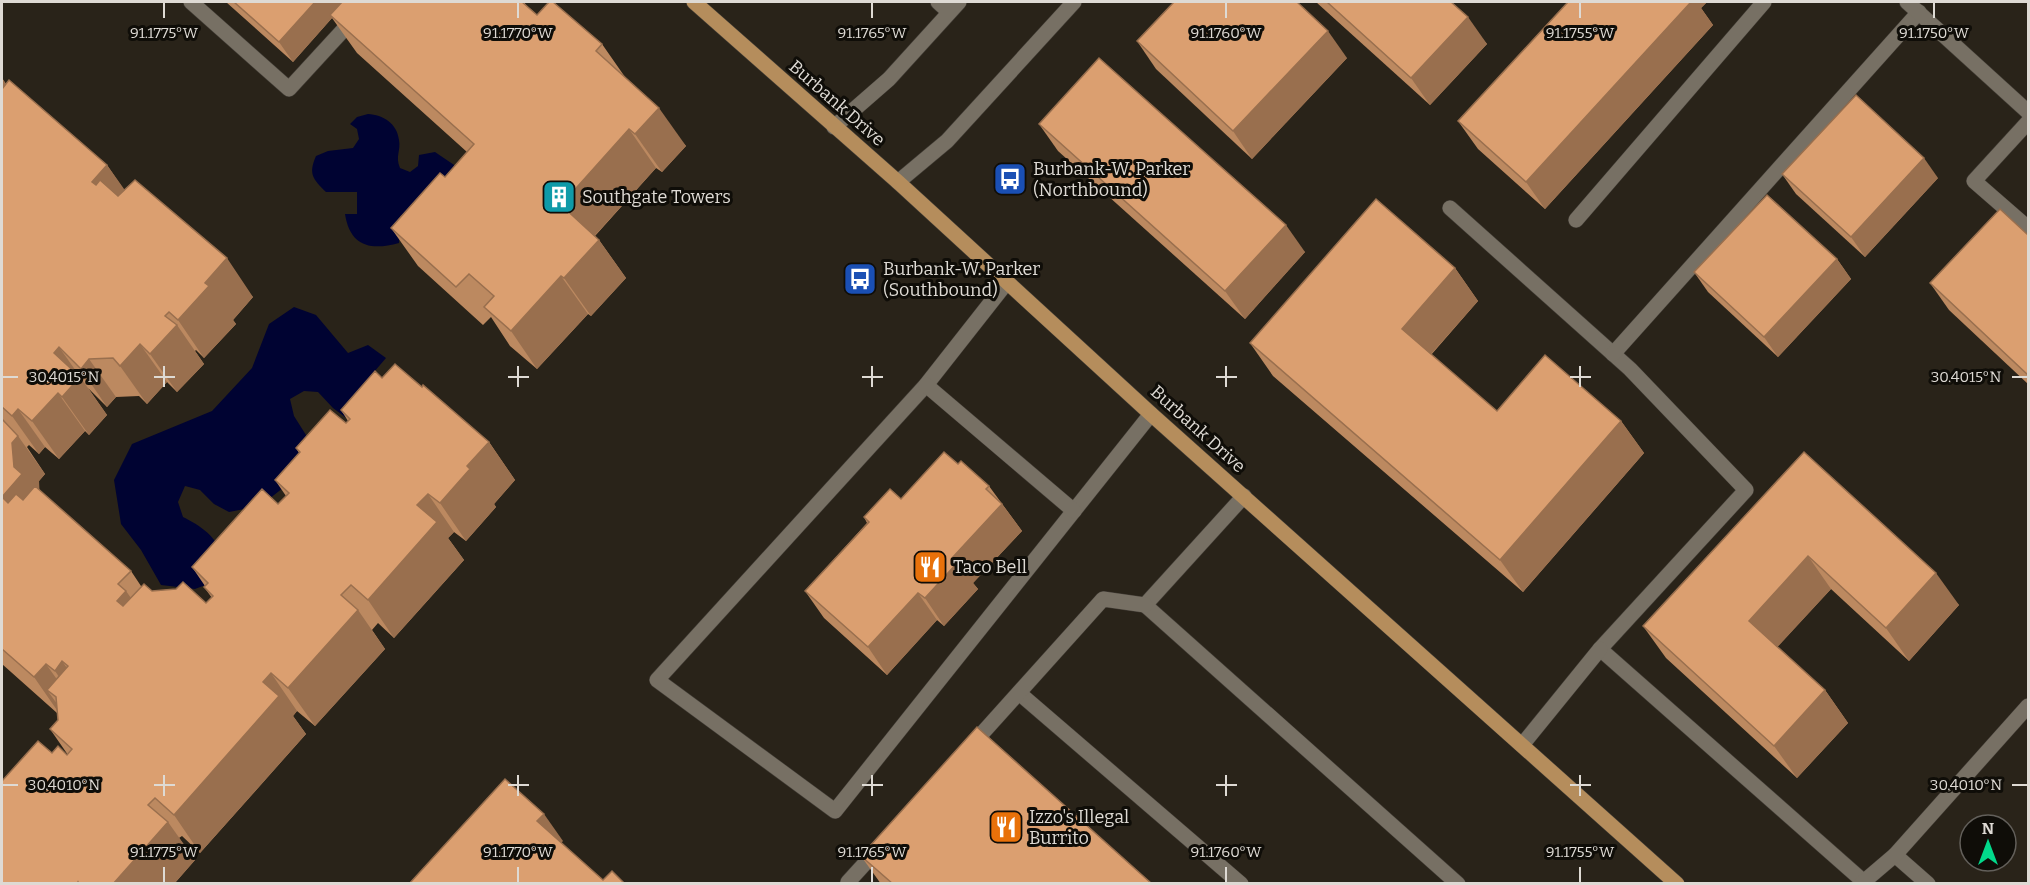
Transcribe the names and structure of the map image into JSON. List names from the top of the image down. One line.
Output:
{"streets":{"main road":["Burbank Drive"]},"places":{"bus stop":["Burbank-W. Parker (Northbound)","Burbank-W. Parker (Southbound)"],"building":["Southgate Towers"],"restaurant":["Taco Bell","Izzo's Illegal Burrito"]},"north":"top","coordinates":["91.1775°W","91.1770°W","91.1765°W","91.1760°W","91.1755°W","91.1750°W","30.4015°N","30.4010°N"]}
